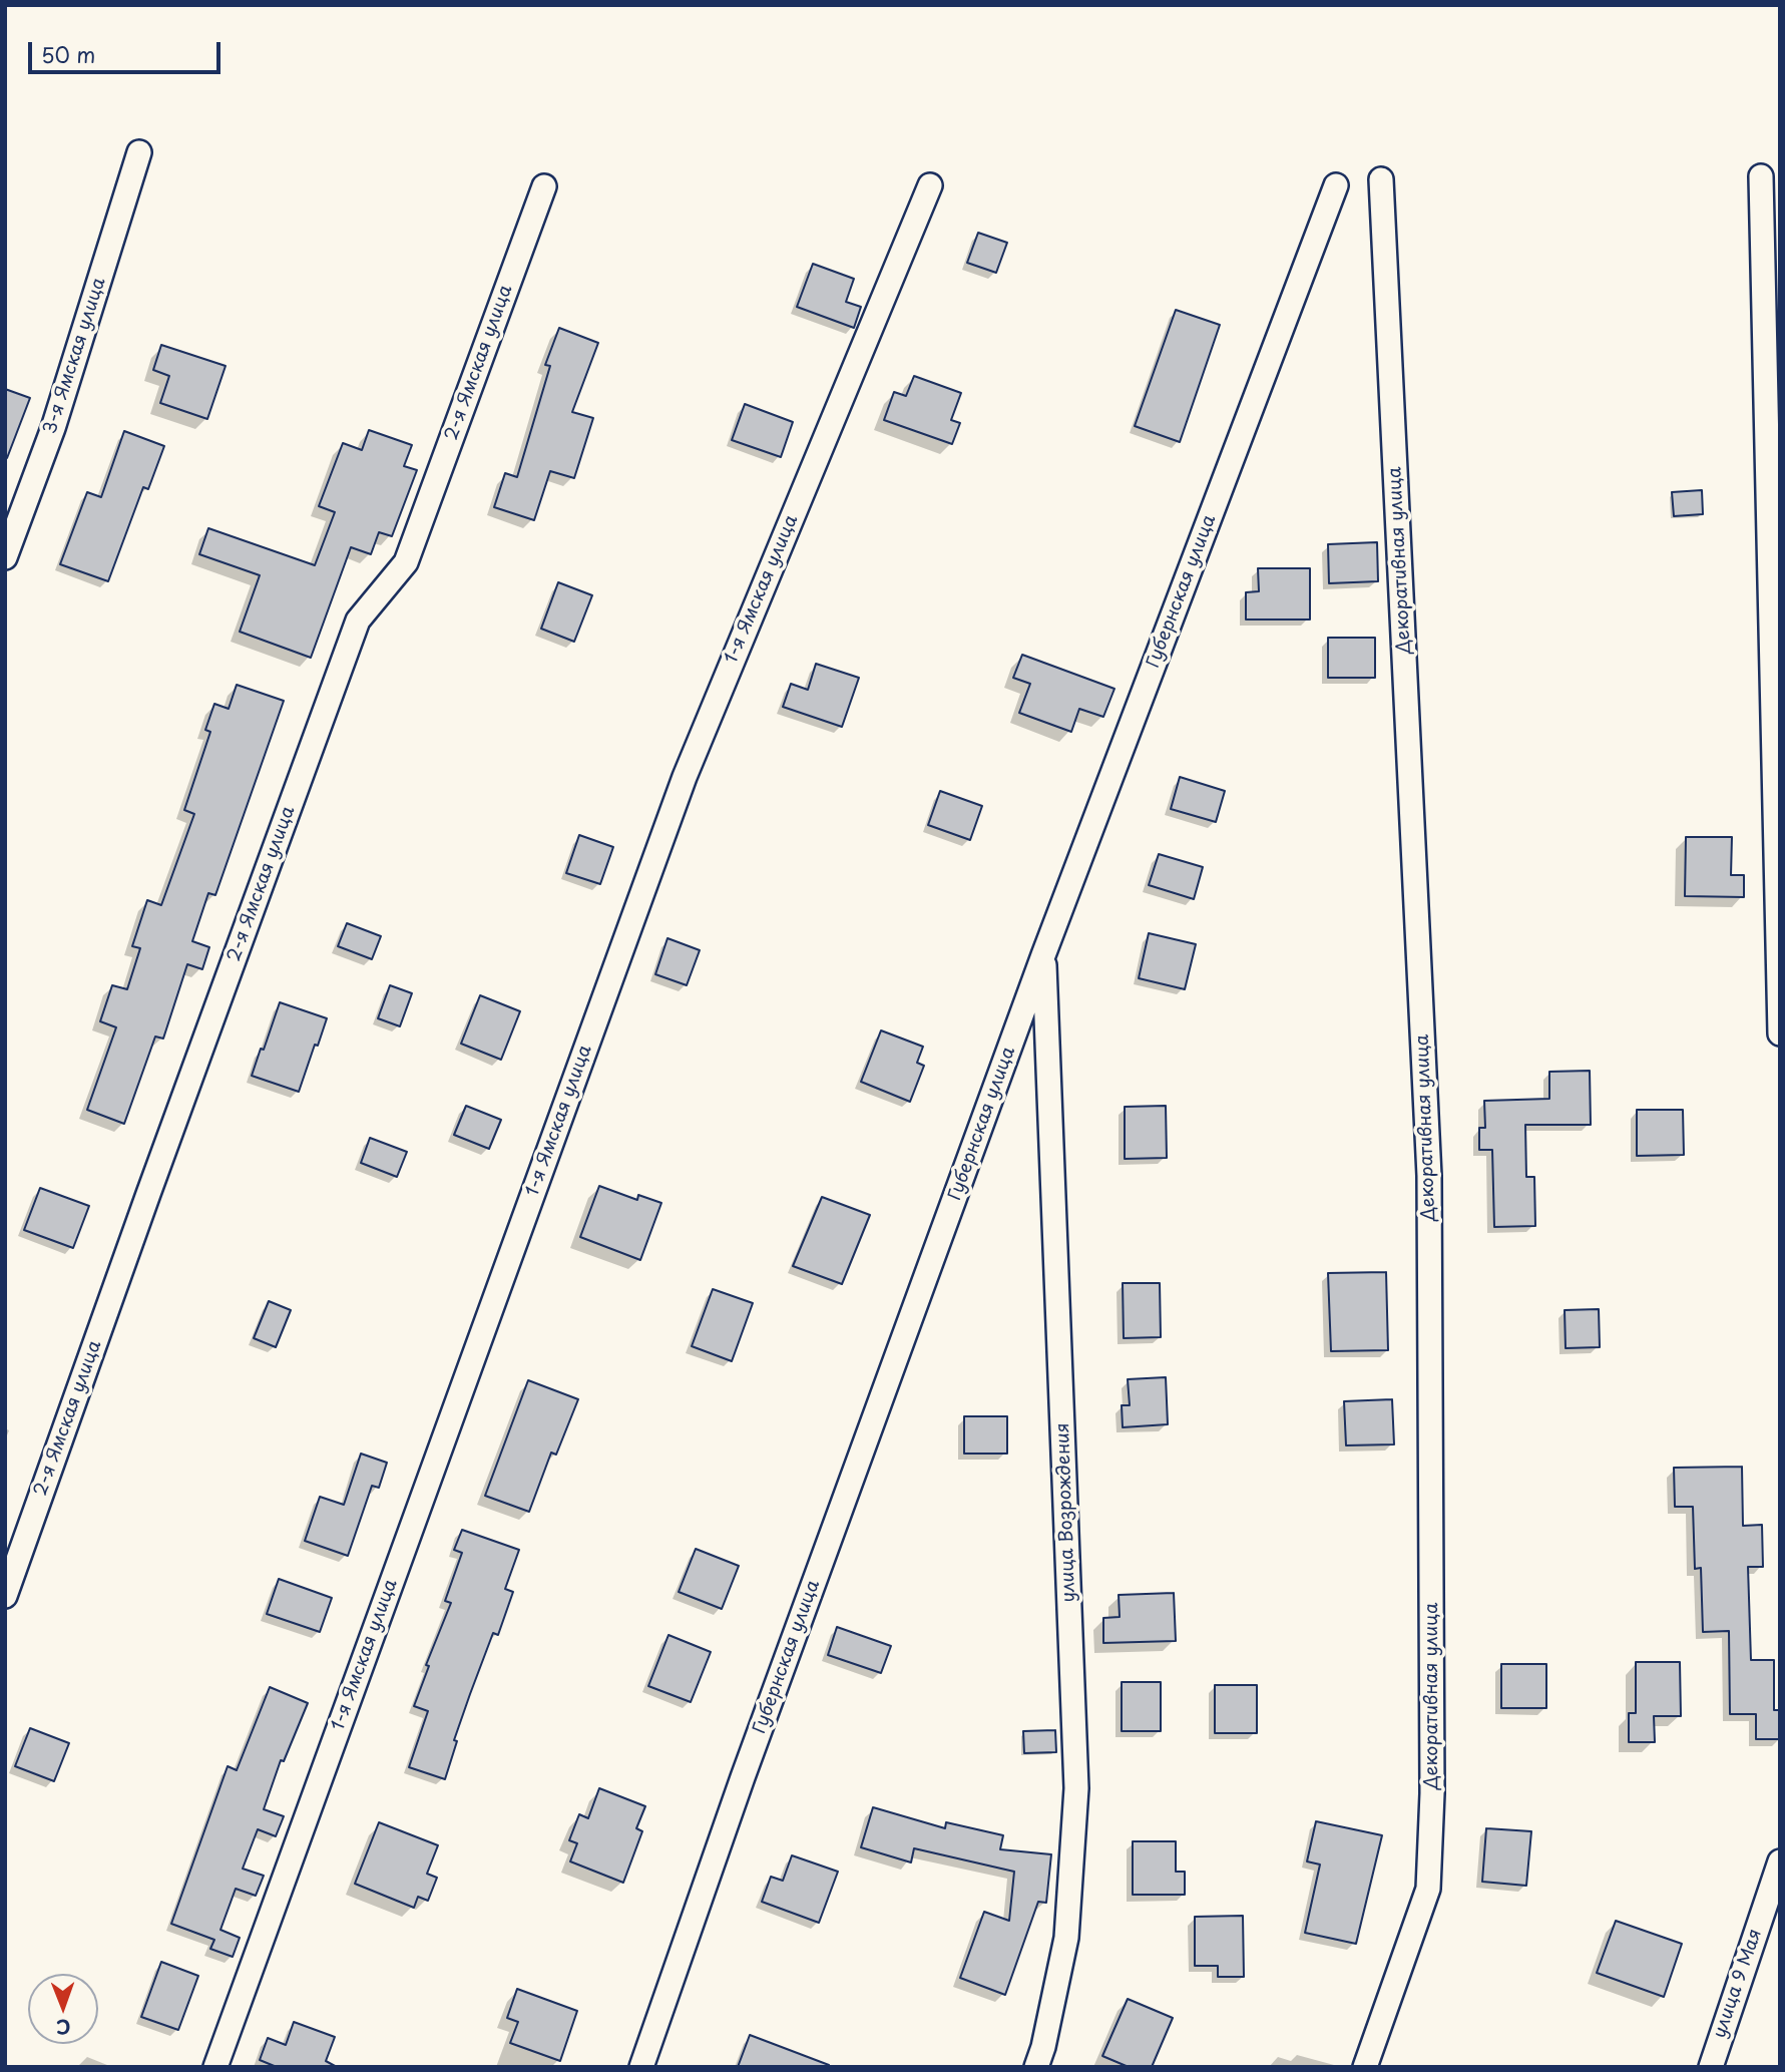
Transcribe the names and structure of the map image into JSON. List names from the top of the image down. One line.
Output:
{"streets":{"street":["3-я Ямская улица","2-я Ямская улица","Декоративная улица","1-я Ямская улица","Губернская улица","улица Возрождения","улица 9 Мая"]},"crossings":[["Губернская улица","улица Возрождения"]],"scale_bar":"50 m","north":"bottom"}
